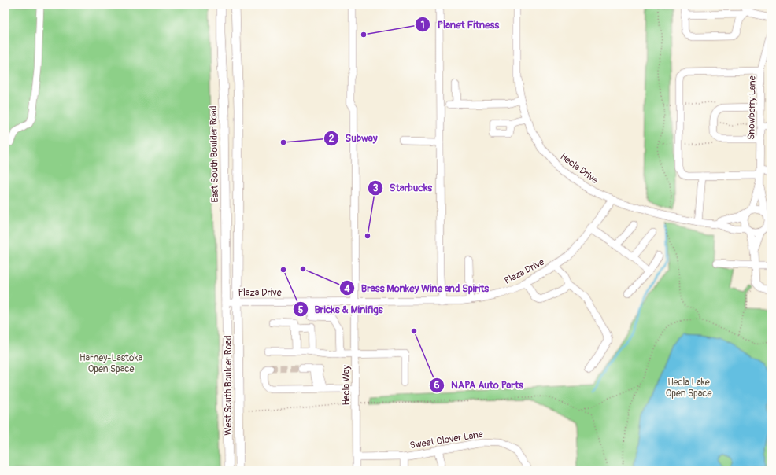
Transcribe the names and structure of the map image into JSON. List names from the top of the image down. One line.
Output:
{"streets":{"main road":["East South Boulder Road","West South Boulder Road"],"street":["Snowberry Lane","Hecla Drive","Plaza Drive","Hecla Way","Sweet Clover Lane"]},"crossings":[["Snowberry Lane","Hecla Drive"],["East South Boulder Road","Plaza Drive"],["East South Boulder Road","West South Boulder Road"],["Hecla Drive","Plaza Drive"],["Plaza Drive","West South Boulder Road"],["Plaza Drive","Hecla Way"],["Hecla Way","Sweet Clover Lane"]],"parks":["Harney-Lastoka Open Space","Hecla Lake Open Space"],"places":["Planet Fitness","Subway","Starbucks","Brass Monkey Wine and Spirits","Bricks & Minifigs","NAPA Auto Parts"]}
